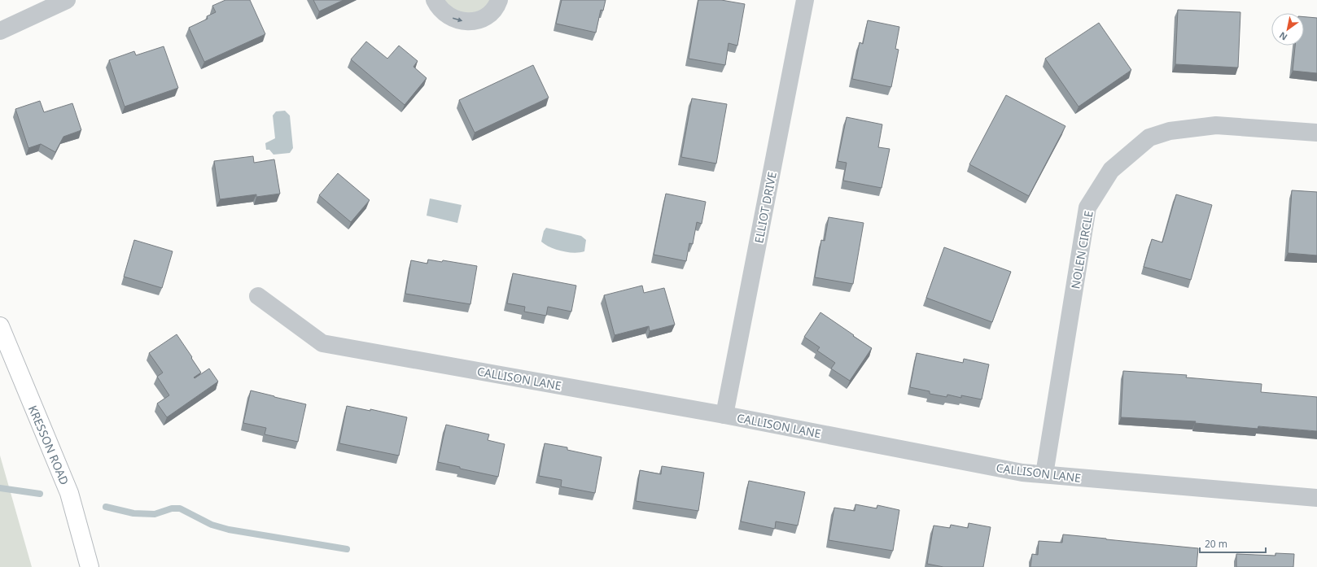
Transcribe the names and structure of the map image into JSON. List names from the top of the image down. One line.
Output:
{"streets":{"main road":["KRESSON ROAD"],"street":["ELLIOT DRIVE","NOLEN CIRCLE","CALLISON LANE"]},"crossings":[["ELLIOT DRIVE","CALLISON LANE"],["NOLEN CIRCLE","CALLISON LANE"]],"scale_bar":"20 m","north":"bottom left"}
